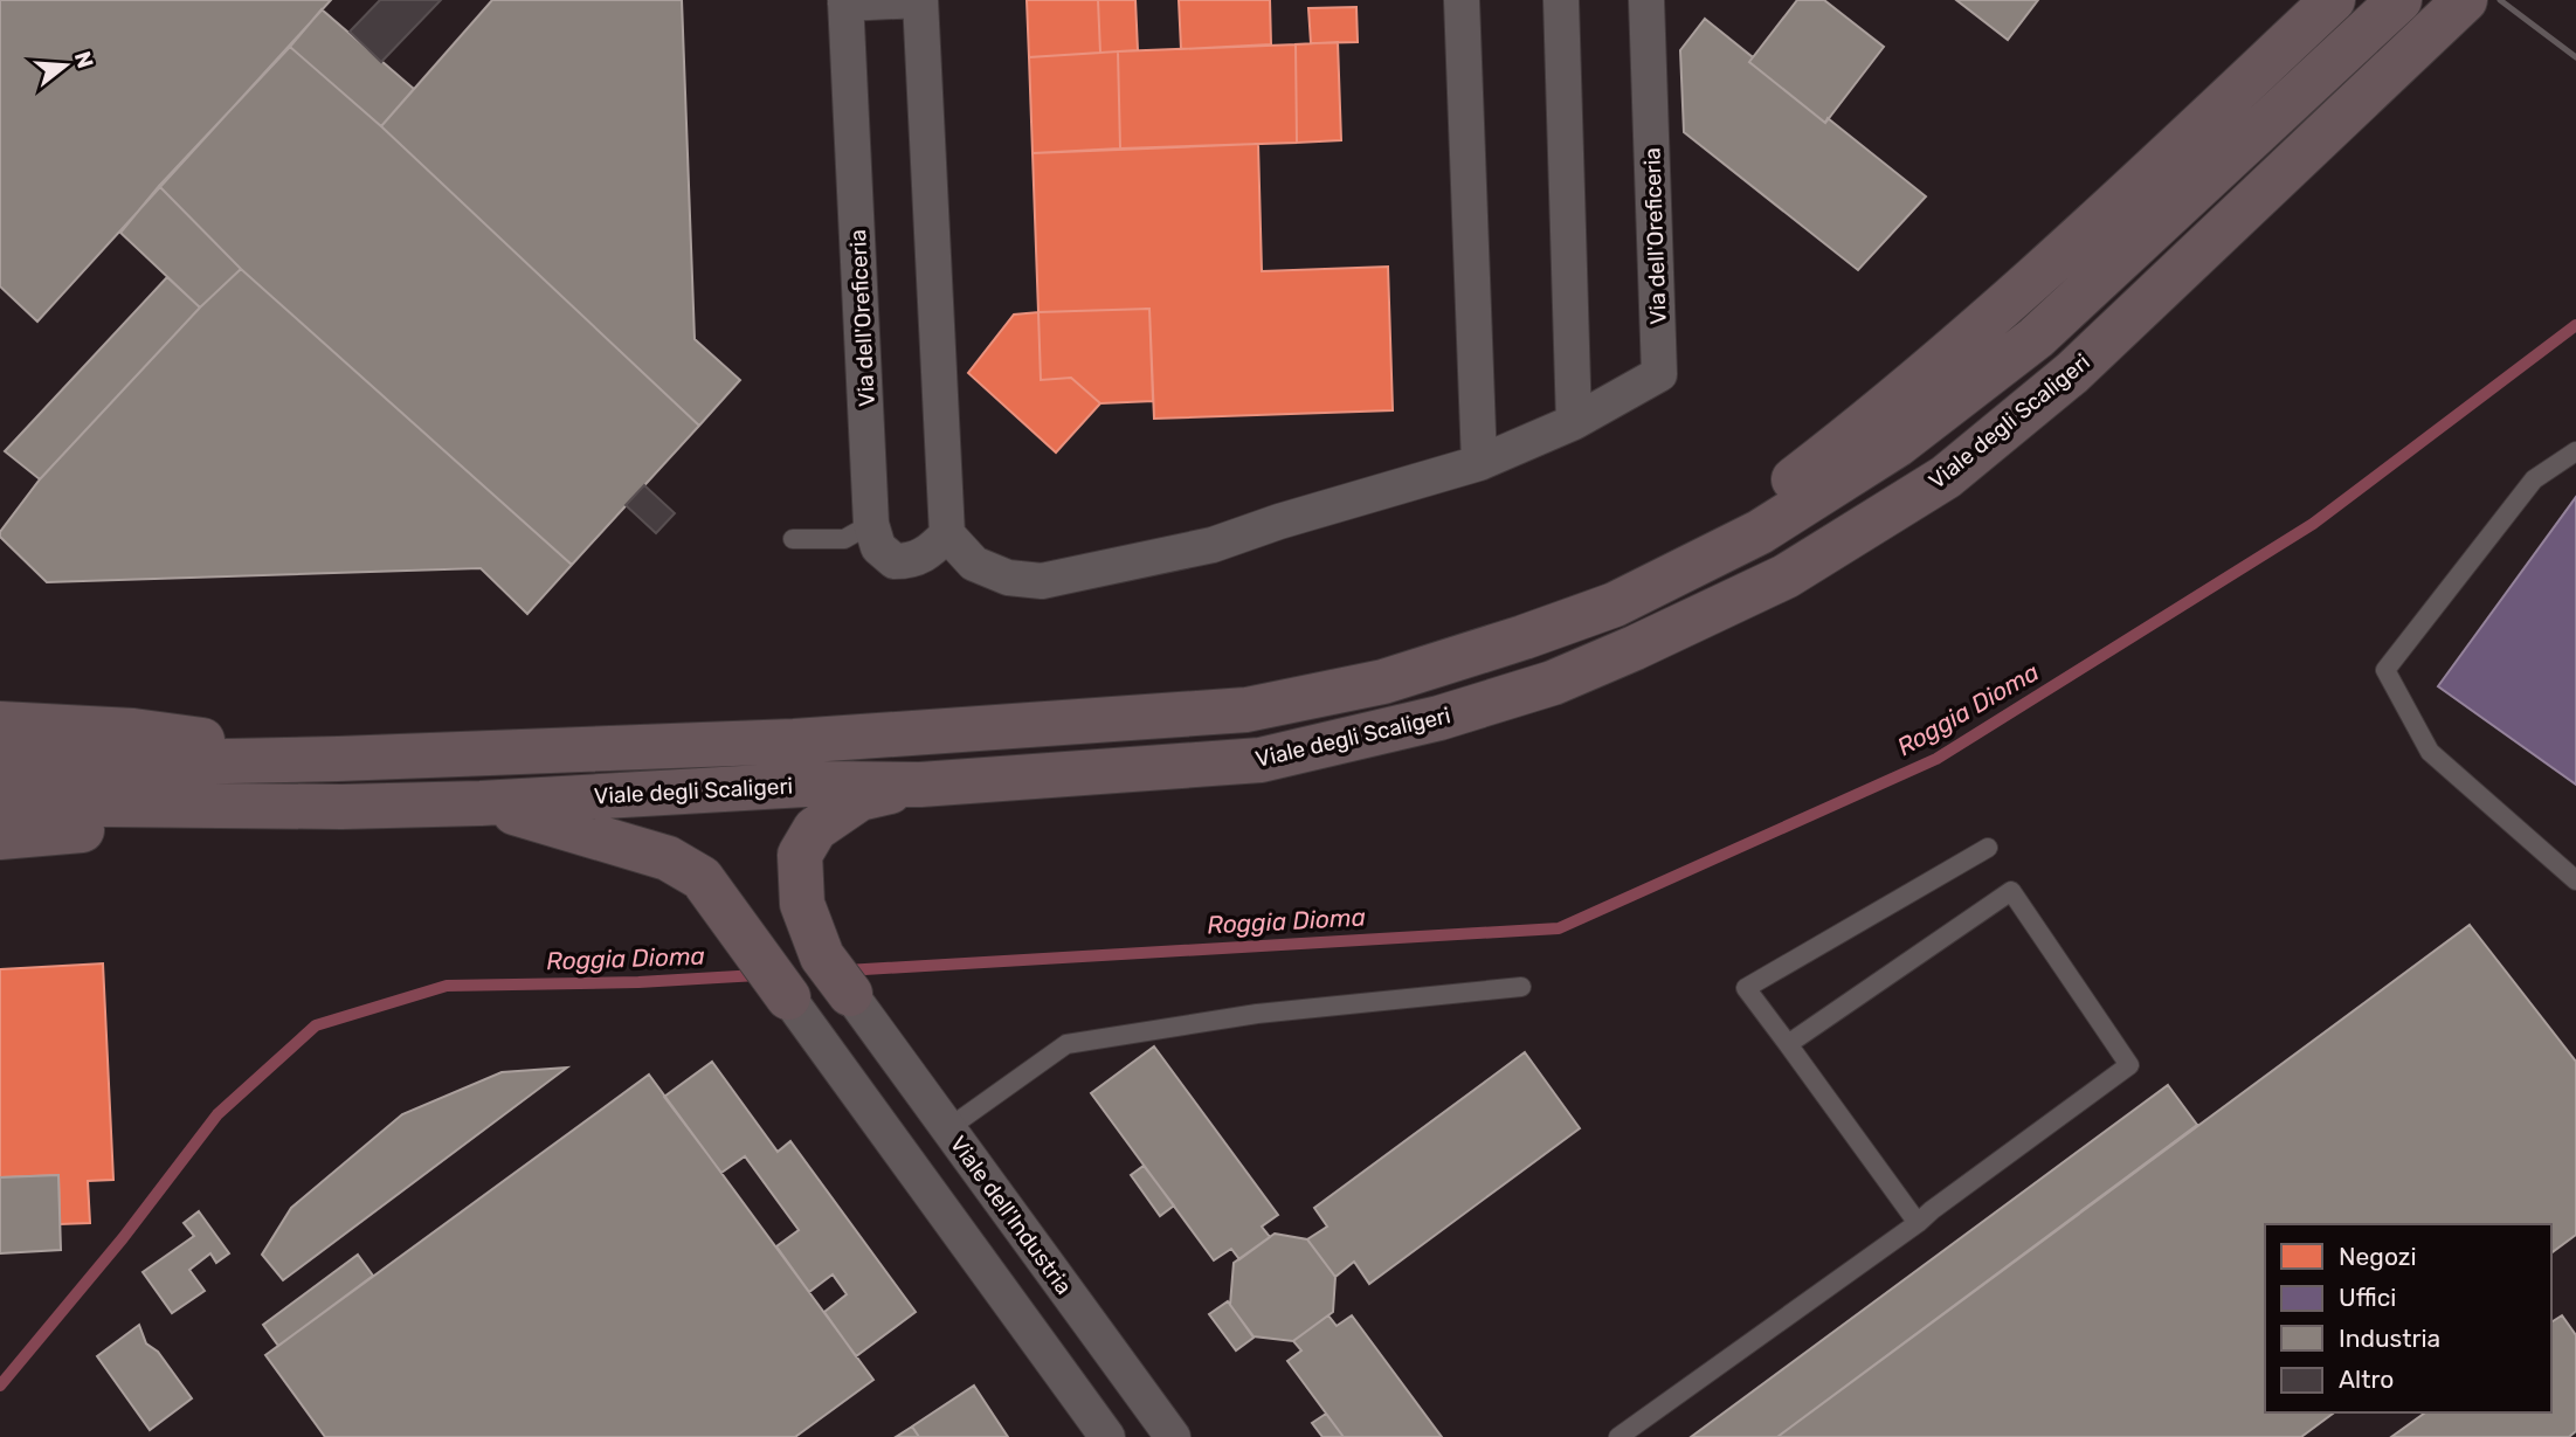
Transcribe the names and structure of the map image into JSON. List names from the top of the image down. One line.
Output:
{"streets":{"highway":["Viale degli Scaligeri"],"street":["Via dell'Oreficeria","Viale dell'Industria"]},"water":["Roggia Dioma"],"legend":["Negozi","Uffici","Industria","Altro"],"north":"right"}
